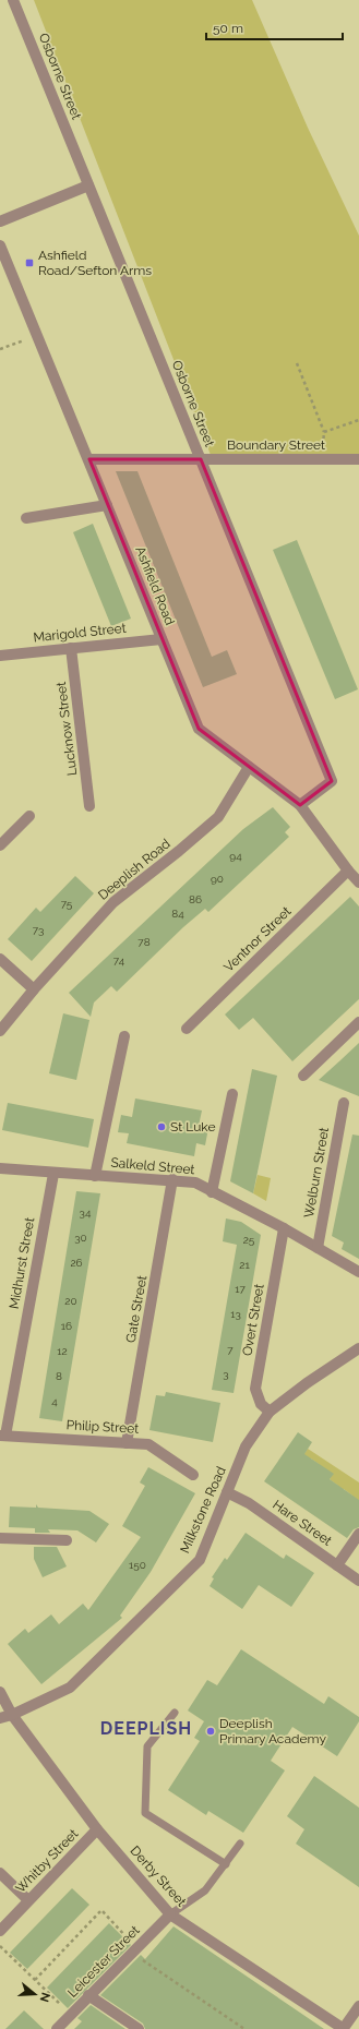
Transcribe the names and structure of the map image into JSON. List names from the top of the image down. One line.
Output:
{"streets":{"street":["Osborne Street","Boundary Street","Ashfield Road","Marigold Street","Lucknow Street","Deeplish Road","Ventnor Street","Salkeld Street","Welburn Street","Midhurst Street","Gate Street","Overt Street","Philip Street","Milkstone Road","Hare Street","Whitby Street","Derby Street","Leicester Street"]},"crossings":[["Osborne Street","Boundary Street"],["Osborne Street","Ashfield Road"],["Boundary Street","Ashfield Road"],["Ashfield Road","Marigold Street"],["Ashfield Road","Deeplish Road"],["Ashfield Road","Ventnor Street"],["Marigold Street","Lucknow Street"],["Salkeld Street","Welburn Street"],["Salkeld Street","Midhurst Street"],["Salkeld Street","Gate Street"],["Salkeld Street","Overt Street"],["Midhurst Street","Philip Street"],["Gate Street","Philip Street"],["Overt Street","Milkstone Road"],["Milkstone Road","Hare Street"],["Milkstone Road","Derby Street"],["Whitby Street","Derby Street"],["Derby Street","Leicester Street"]],"districts":["DEEPLISH"],"places":{"transit":["Ashfield Road/Sefton Arms"],"other":["St Luke","Deeplish Primary Academy"]},"house_numbers":["94","90","86","75","84","73","78","74","34","30","25","26","21","17","20","13","16","7","12","3","8","4","150"],"scale_bar":"50 m","north":"right"}
